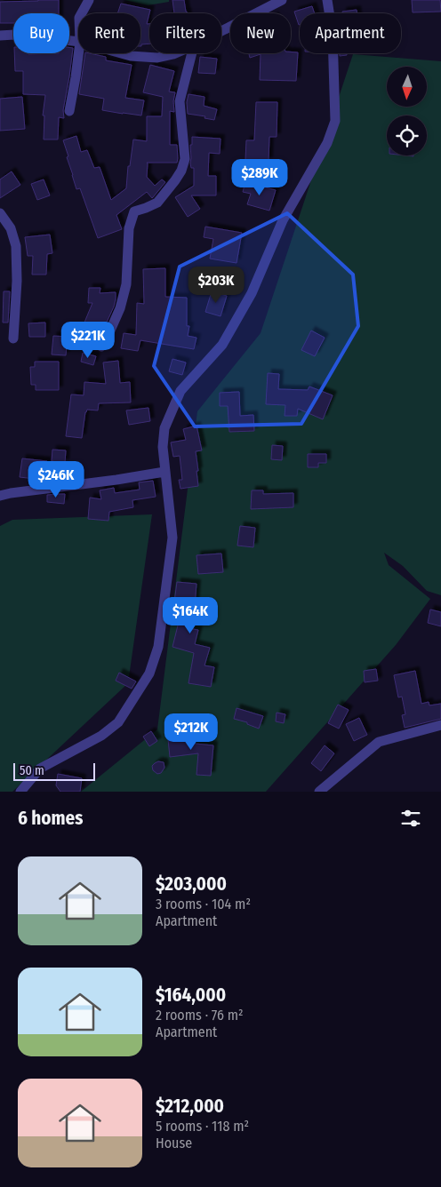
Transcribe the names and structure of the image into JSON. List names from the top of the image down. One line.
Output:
{"scale_bar":"50 m","north":"bottom","page":{"chip":["Buy","Rent","Filters","New","Apartment"],"price":["$289K","$203K","$221K","$246K","$164K","$212K"],"scale":"50 m","heading":"6 homes","list":[{"name":"$203,000","note":"3 rooms · 104 m² · Apartment"},{"name":"$164,000","note":"2 rooms · 76 m² · Apartment"},{"name":"$212,000","note":"5 rooms · 118 m² · House"}]}}
